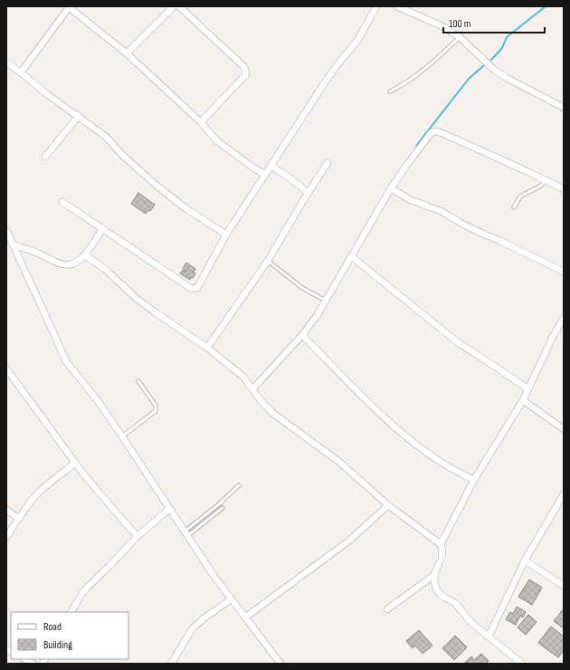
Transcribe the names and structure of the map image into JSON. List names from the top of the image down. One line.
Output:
{"legend":["Road","Building"],"scale_bar":"100 m"}
